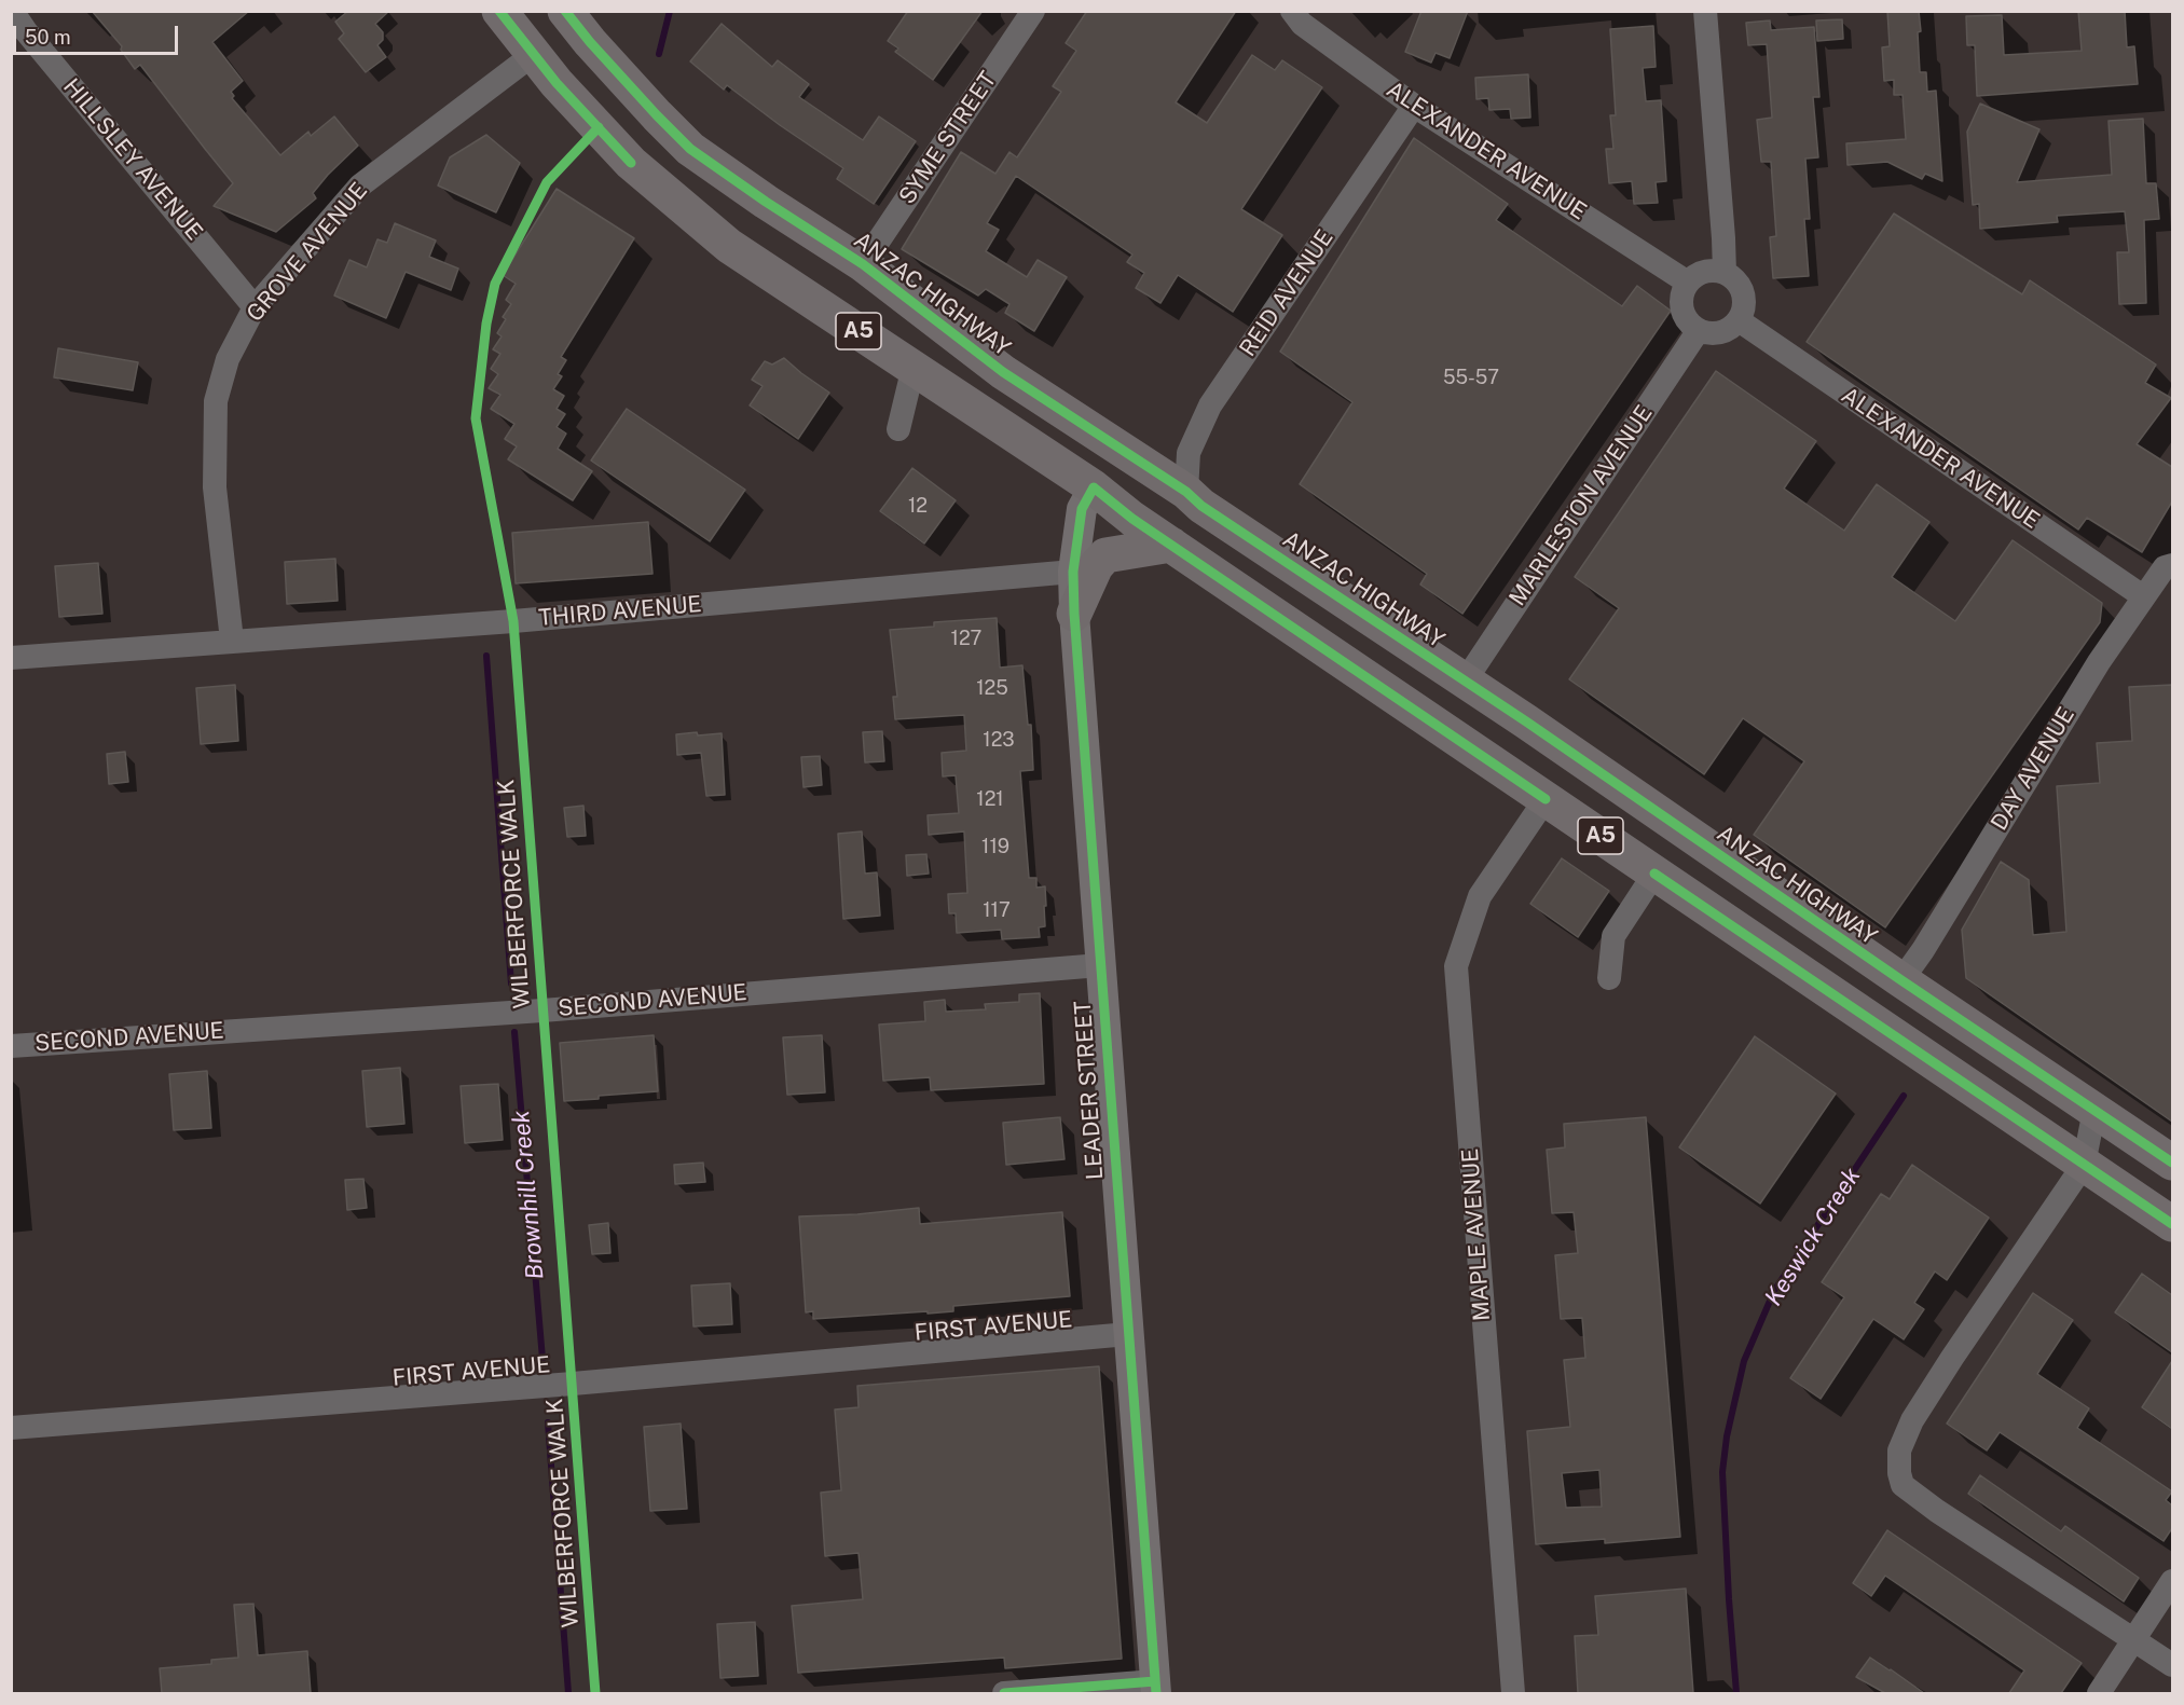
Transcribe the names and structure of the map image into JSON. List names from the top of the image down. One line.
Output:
{"streets":{"highway":["ANZAC HIGHWAY","A5"],"main road":["LEADER STREET"],"street":["SYME STREET","ALEXANDER AVENUE","HILLSLEY AVENUE","GROVE AVENUE","REID AVENUE","MARLESTON AVENUE","THIRD AVENUE","DAY AVENUE","SECOND AVENUE","MAPLE AVENUE","FIRST AVENUE"],"cycle path":["WILBERFORCE WALK"]},"crossings":[["SYME STREET","ANZAC HIGHWAY"],["ALEXANDER AVENUE","REID AVENUE"],["ALEXANDER AVENUE","MARLESTON AVENUE"],["ALEXANDER AVENUE","DAY AVENUE"],["HILLSLEY AVENUE","GROVE AVENUE"],["GROVE AVENUE","A5"],["GROVE AVENUE","THIRD AVENUE"],["REID AVENUE","ANZAC HIGHWAY"],["ANZAC HIGHWAY","MARLESTON AVENUE"],["ANZAC HIGHWAY","DAY AVENUE"],["A5","LEADER STREET"],["A5","MAPLE AVENUE"],["THIRD AVENUE","LEADER STREET"],["SECOND AVENUE","LEADER STREET"],["LEADER STREET","FIRST AVENUE"]],"water":["Brownhill Creek","Keswick Creek"],"house_numbers":["55-57","12","127","125","123","121","119","117"],"scale_bar":"50 m"}
